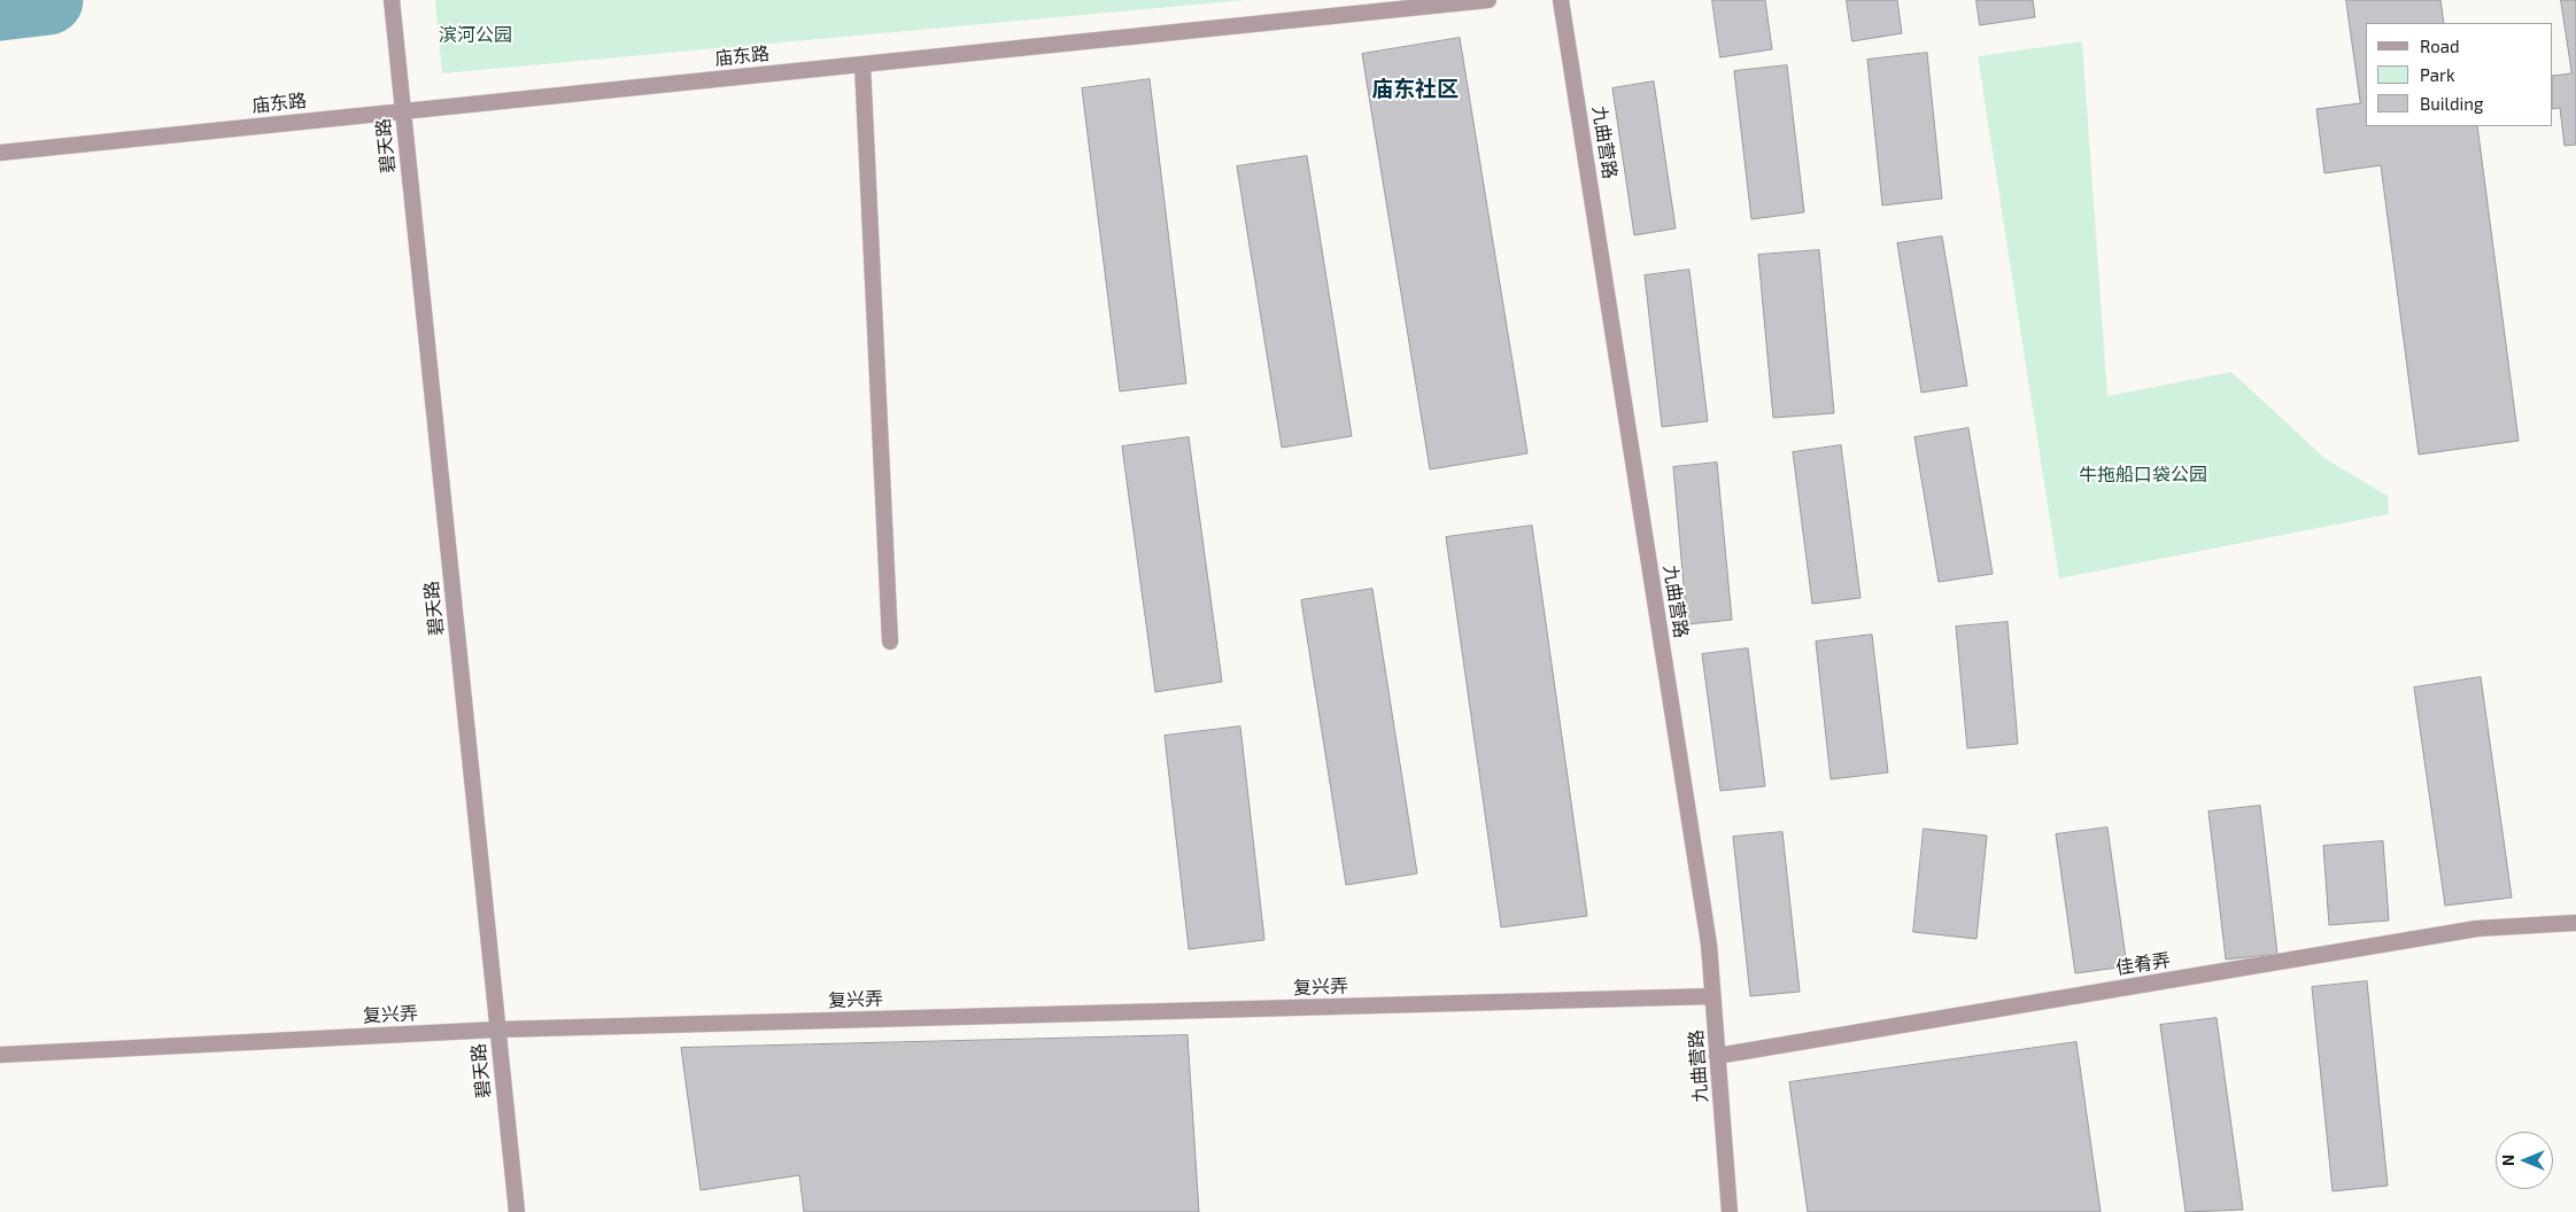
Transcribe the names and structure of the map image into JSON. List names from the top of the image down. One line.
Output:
{"streets":{"street":["庙东路","九曲营路","碧天路","佳肴弄","复兴弄"]},"crossings":[["庙东路","碧天路"],["九曲营路","佳肴弄"],["九曲营路","复兴弄"],["碧天路","复兴弄"]],"districts":["庙东社区"],"parks":["滨河公园","牛拖船口袋公园"],"legend":["Road","Park","Building"],"north":"left"}
